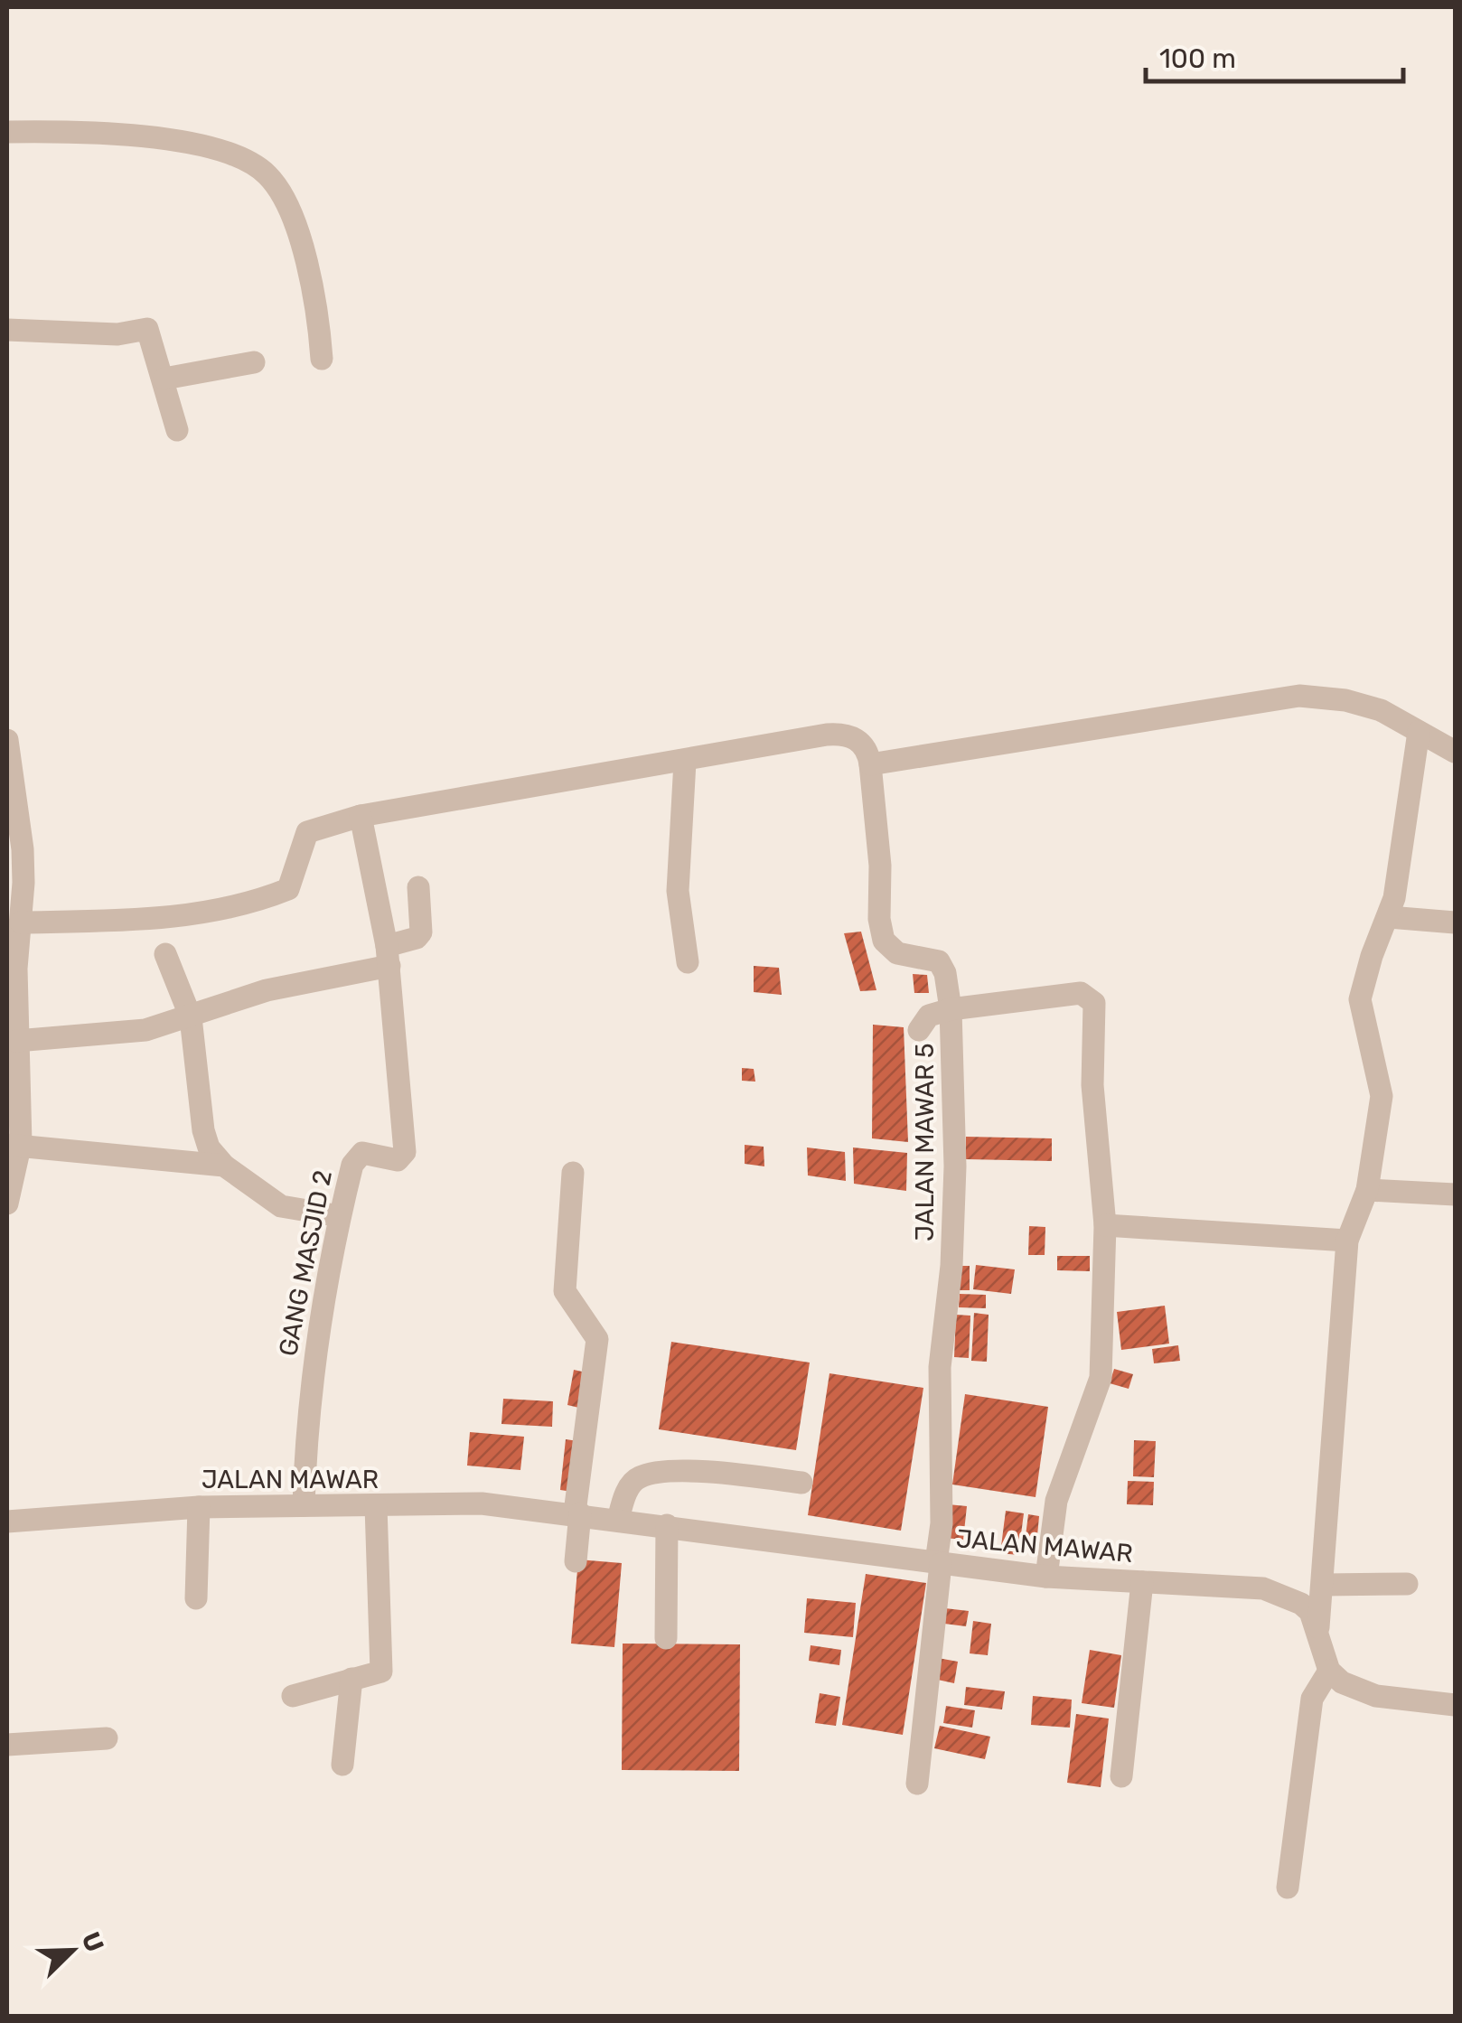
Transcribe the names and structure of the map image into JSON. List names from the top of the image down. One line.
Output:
{"streets":{"street":["JALAN MAWAR 5","GANG MASJID 2","JALAN MAWAR"]},"crossings":[["JALAN MAWAR 5","JALAN MAWAR"],["GANG MASJID 2","JALAN MAWAR"]],"scale_bar":"100 m","north":"top right"}
